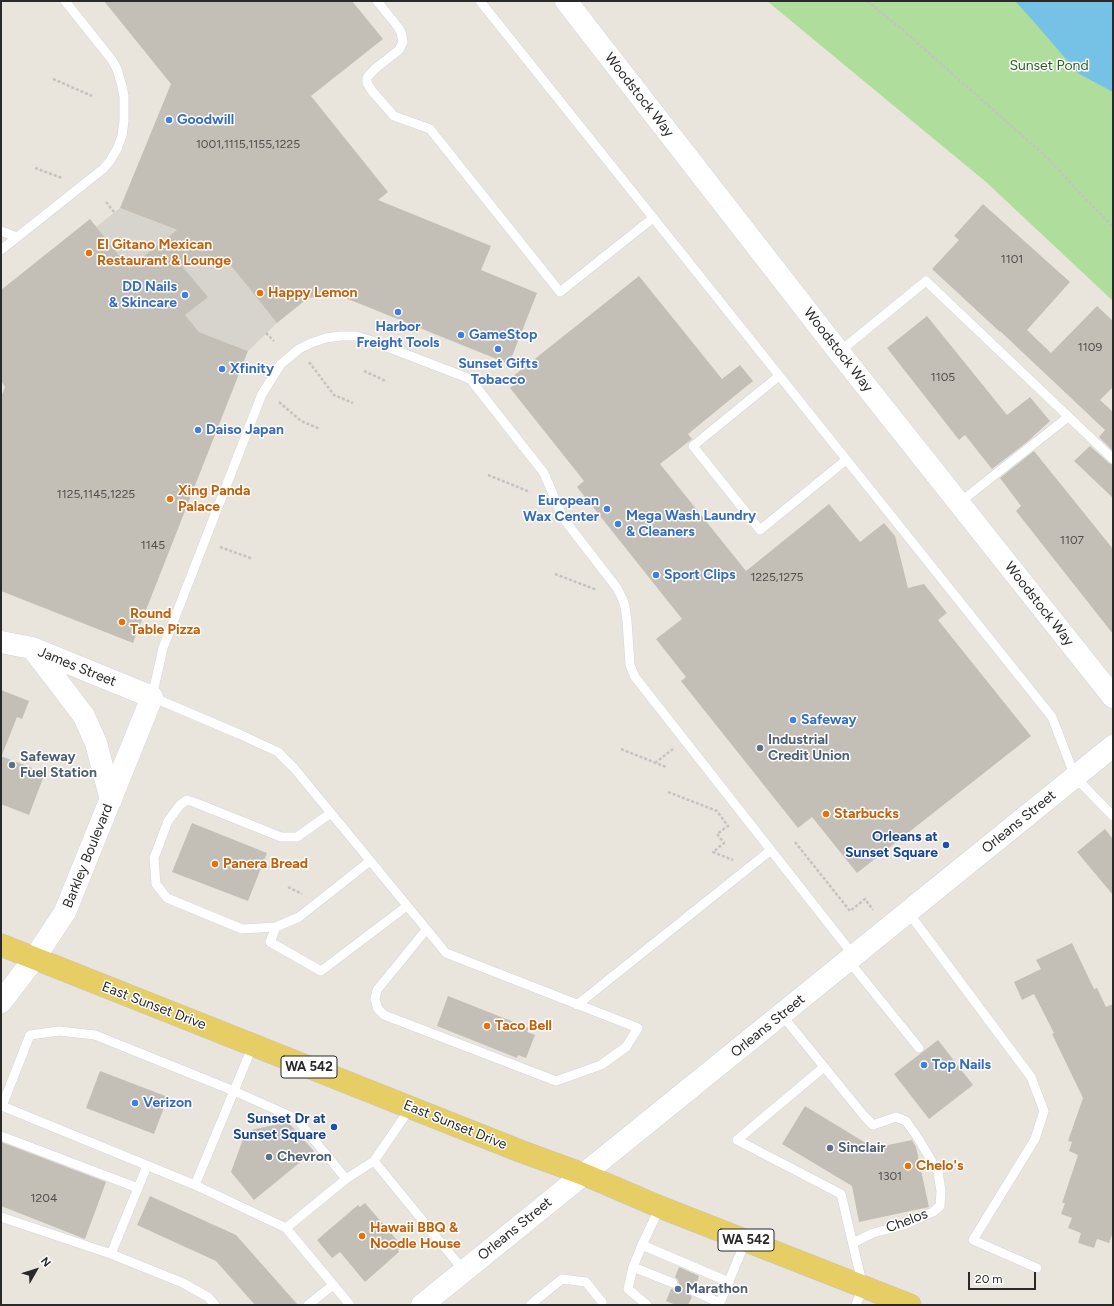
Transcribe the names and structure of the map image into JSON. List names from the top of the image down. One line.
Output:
{"streets":{"main road":["Woodstock Way","James Street","Orleans Street","Barkley Boulevard","East Sunset Drive","WA 542"],"lane":["Chelos"]},"crossings":[["James Street","Barkley Boulevard"],["Orleans Street","East Sunset Drive"],["Barkley Boulevard","East Sunset Drive"]],"parks":["Sunset Pond"],"places":["Goodwill","El Gitano Mexican Restaurant & Lounge","Happy Lemon","DD Nails & Skincare","Harbor Freight Tools","GameStop","Sunset Gifts Tobacco","Xfinity","Daiso Japan","Xing Panda Palace","European Wax Center","Mega Wash Laundry & Cleaners","Sport Clips","Round Table Pizza","Safeway","Industrial Credit Union","Safeway Fuel Station","Starbucks","Orleans at Sunset Square","Panera Bread","Taco Bell","Top Nails","Verizon","Sunset Dr at Sunset Square","Sinclair","Chevron","Chelo's","Hawaii BBQ & Noodle House","Marathon"],"house_numbers":["1001,1115,1155,1225","1101","1109","1105","1125,1145,1225","1107","1145","1225,1275","1301","1204"],"scale_bar":"20 m","north":"top right"}
